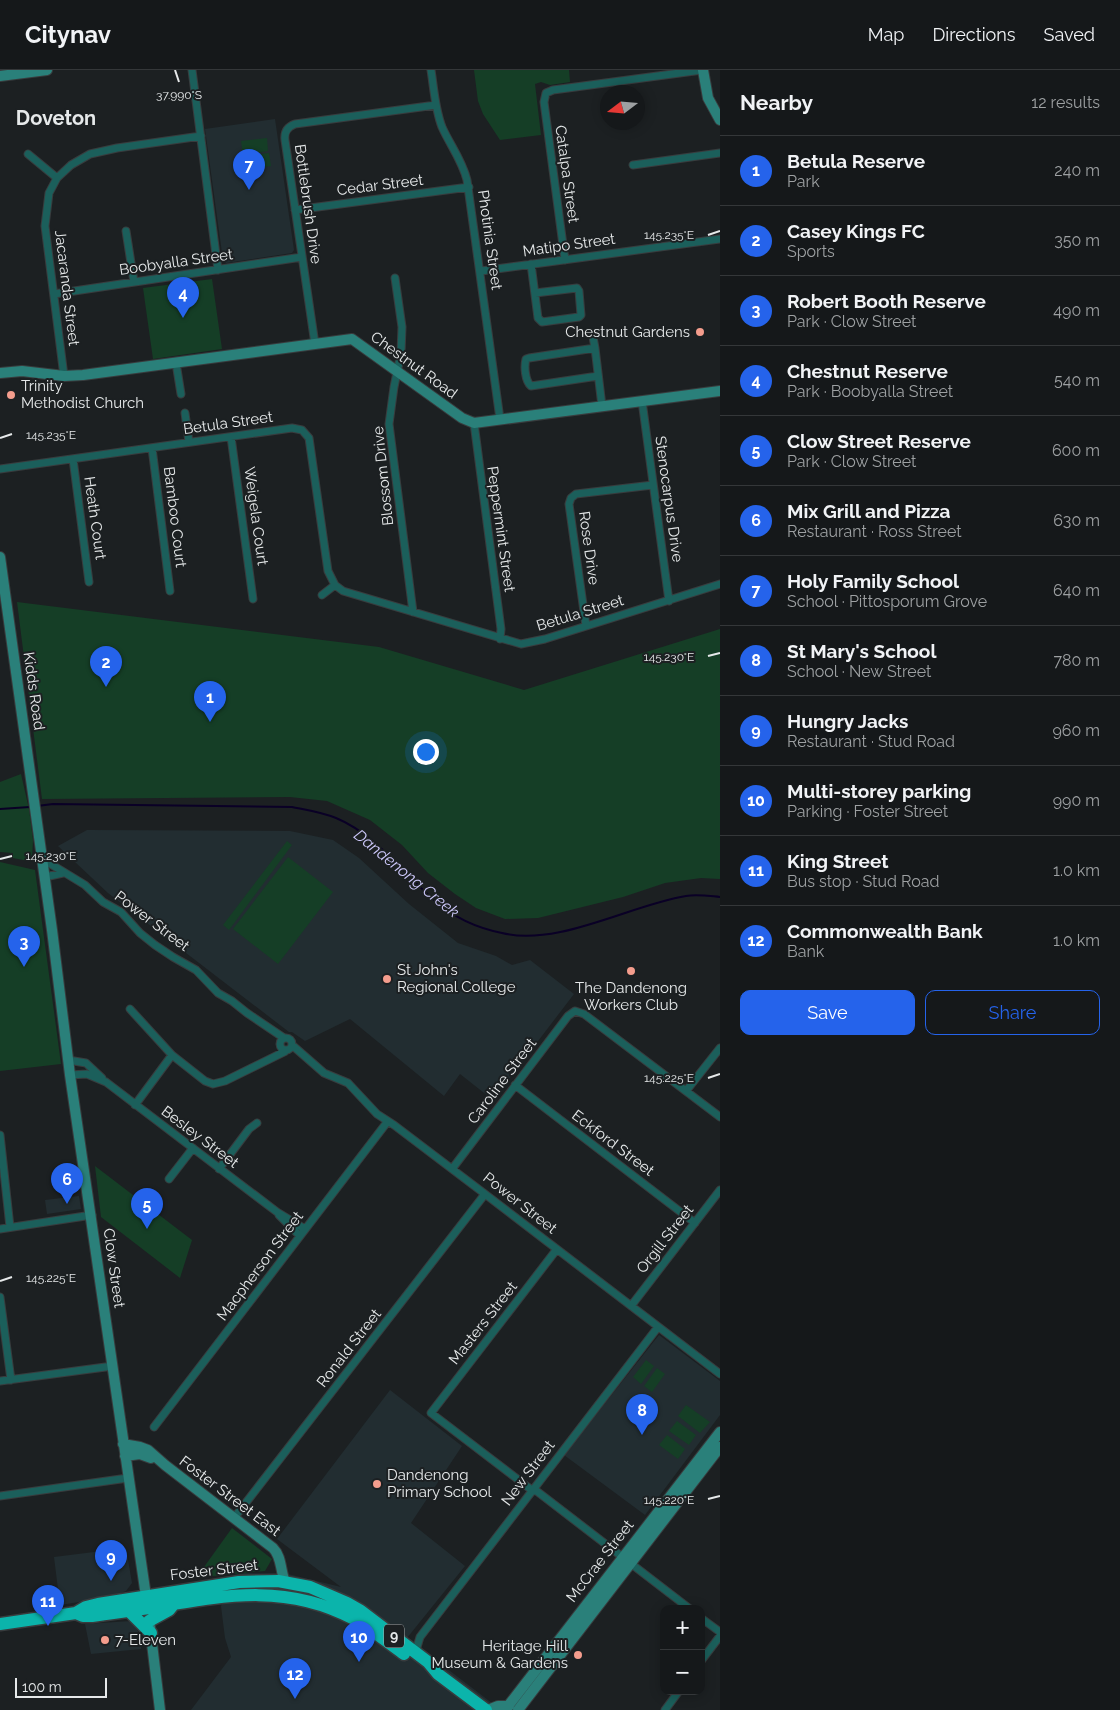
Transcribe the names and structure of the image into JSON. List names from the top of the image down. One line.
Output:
{"streets":{"highway":["Foster Street","9"],"main road":["Chestnut Road","Kidds Road","Clow Street","Foster Street East","McCrae Street"],"street":["Catalpa Street","Cedar Street","Bottlebrush Drive","Photinia Street","Matipo Street","Boobyalla Street","Jacaranda Street","Betula Street","Blossom Drive","Stenocarpus Drive","Weigela Court","Bamboo Court","Heath Court","Peppermint Street","Rose Drive","Power Street","Caroline Street","Besley Street","Eckford Street","Orgill Street","Macpherson Street","Masters Street","Ronald Street","New Street"]},"crossings":[["Catalpa Street","Matipo Street"],["Cedar Street","Bottlebrush Drive"],["Cedar Street","Photinia Street"],["Bottlebrush Drive","Photinia Street"],["Bottlebrush Drive","Boobyalla Street"],["Bottlebrush Drive","Chestnut Road"],["Photinia Street","Matipo Street"],["Boobyalla Street","Jacaranda Street"],["Jacaranda Street","Chestnut Road"],["Chestnut Road","Blossom Drive"],["Chestnut Road","Peppermint Street"],["Betula Street","Blossom Drive"],["Betula Street","Stenocarpus Drive"],["Betula Street","Weigela Court"],["Betula Street","Bamboo Court"],["Betula Street","Heath Court"],["Betula Street","Peppermint Street"],["Betula Street","Rose Drive"],["Stenocarpus Drive","Rose Drive"],["Kidds Road","Clow Street"],["Power Street","Caroline Street"],["Power Street","Orgill Street"],["Power Street","Macpherson Street"],["Power Street","Clow Street"],["Power Street","Masters Street"],["Power Street","Ronald Street"],["Power Street","New Street"],["Caroline Street","Eckford Street"],["Besley Street","Macpherson Street"],["Besley Street","Clow Street"],["Eckford Street","Orgill Street"],["Clow Street","Foster Street East"],["Clow Street","Foster Street"],["Clow Street","9"],["Masters Street","New Street"],["Ronald Street","Foster Street East"],["New Street","Foster Street"],["Foster Street East","Foster Street"],["Foster Street","9"]],"districts":["Doveton"],"water":["Dandenong Creek"],"places":["Chestnut Gardens","Trinity Methodist Church","The Dandenong Workers Club","St John's Regional College","Dandenong Primary School","7-Eleven","Heritage Hill Museum & Gardens"],"scale_bar":"100 m","north":"left","page":{"header":"Citynav","nav":["Map","Directions","Saved"],"heading":["Nearby","12 results"],"list":[{"mark":"1","name":"Betula Reserve","note":"Park","value":"240 m"},{"mark":"2","name":"Casey Kings FC","note":"Sports","value":"350 m"},{"mark":"3","name":"Robert Booth Reserve","note":"Park · Clow Street","value":"490 m"},{"mark":"4","name":"Chestnut Reserve","note":"Park · Boobyalla Street","value":"540 m"},{"mark":"5","name":"Clow Street Reserve","note":"Park · Clow Street","value":"600 m"},{"mark":"6","name":"Mix Grill and Pizza","note":"Restaurant · Ross Street","value":"630 m"},{"mark":"7","name":"Holy Family School","note":"School · Pittosporum Grove","value":"640 m"},{"mark":"8","name":"St Mary's School","note":"School · New Street","value":"780 m"},{"mark":"9","name":"Hungry Jacks","note":"Restaurant · Stud Road","value":"960 m"},{"mark":"10","name":"Multi-storey parking","note":"Parking · Foster Street","value":"990 m"},{"mark":"11","name":"King Street","note":"Bus stop · Stud Road","value":"1.0 km"},{"mark":"12","name":"Commonwealth Bank","note":"Bank","value":"1.0 km"}],"pins":["7","4","2","1","3","6","5","8","9","11","10","12"],"buttons":["Save","Share"],"map_buttons":["+","−"],"scale":"100 m"},"coordinates":["37.990°S","145.235°E","145.230°E","145.225°E","145.220°E"]}
